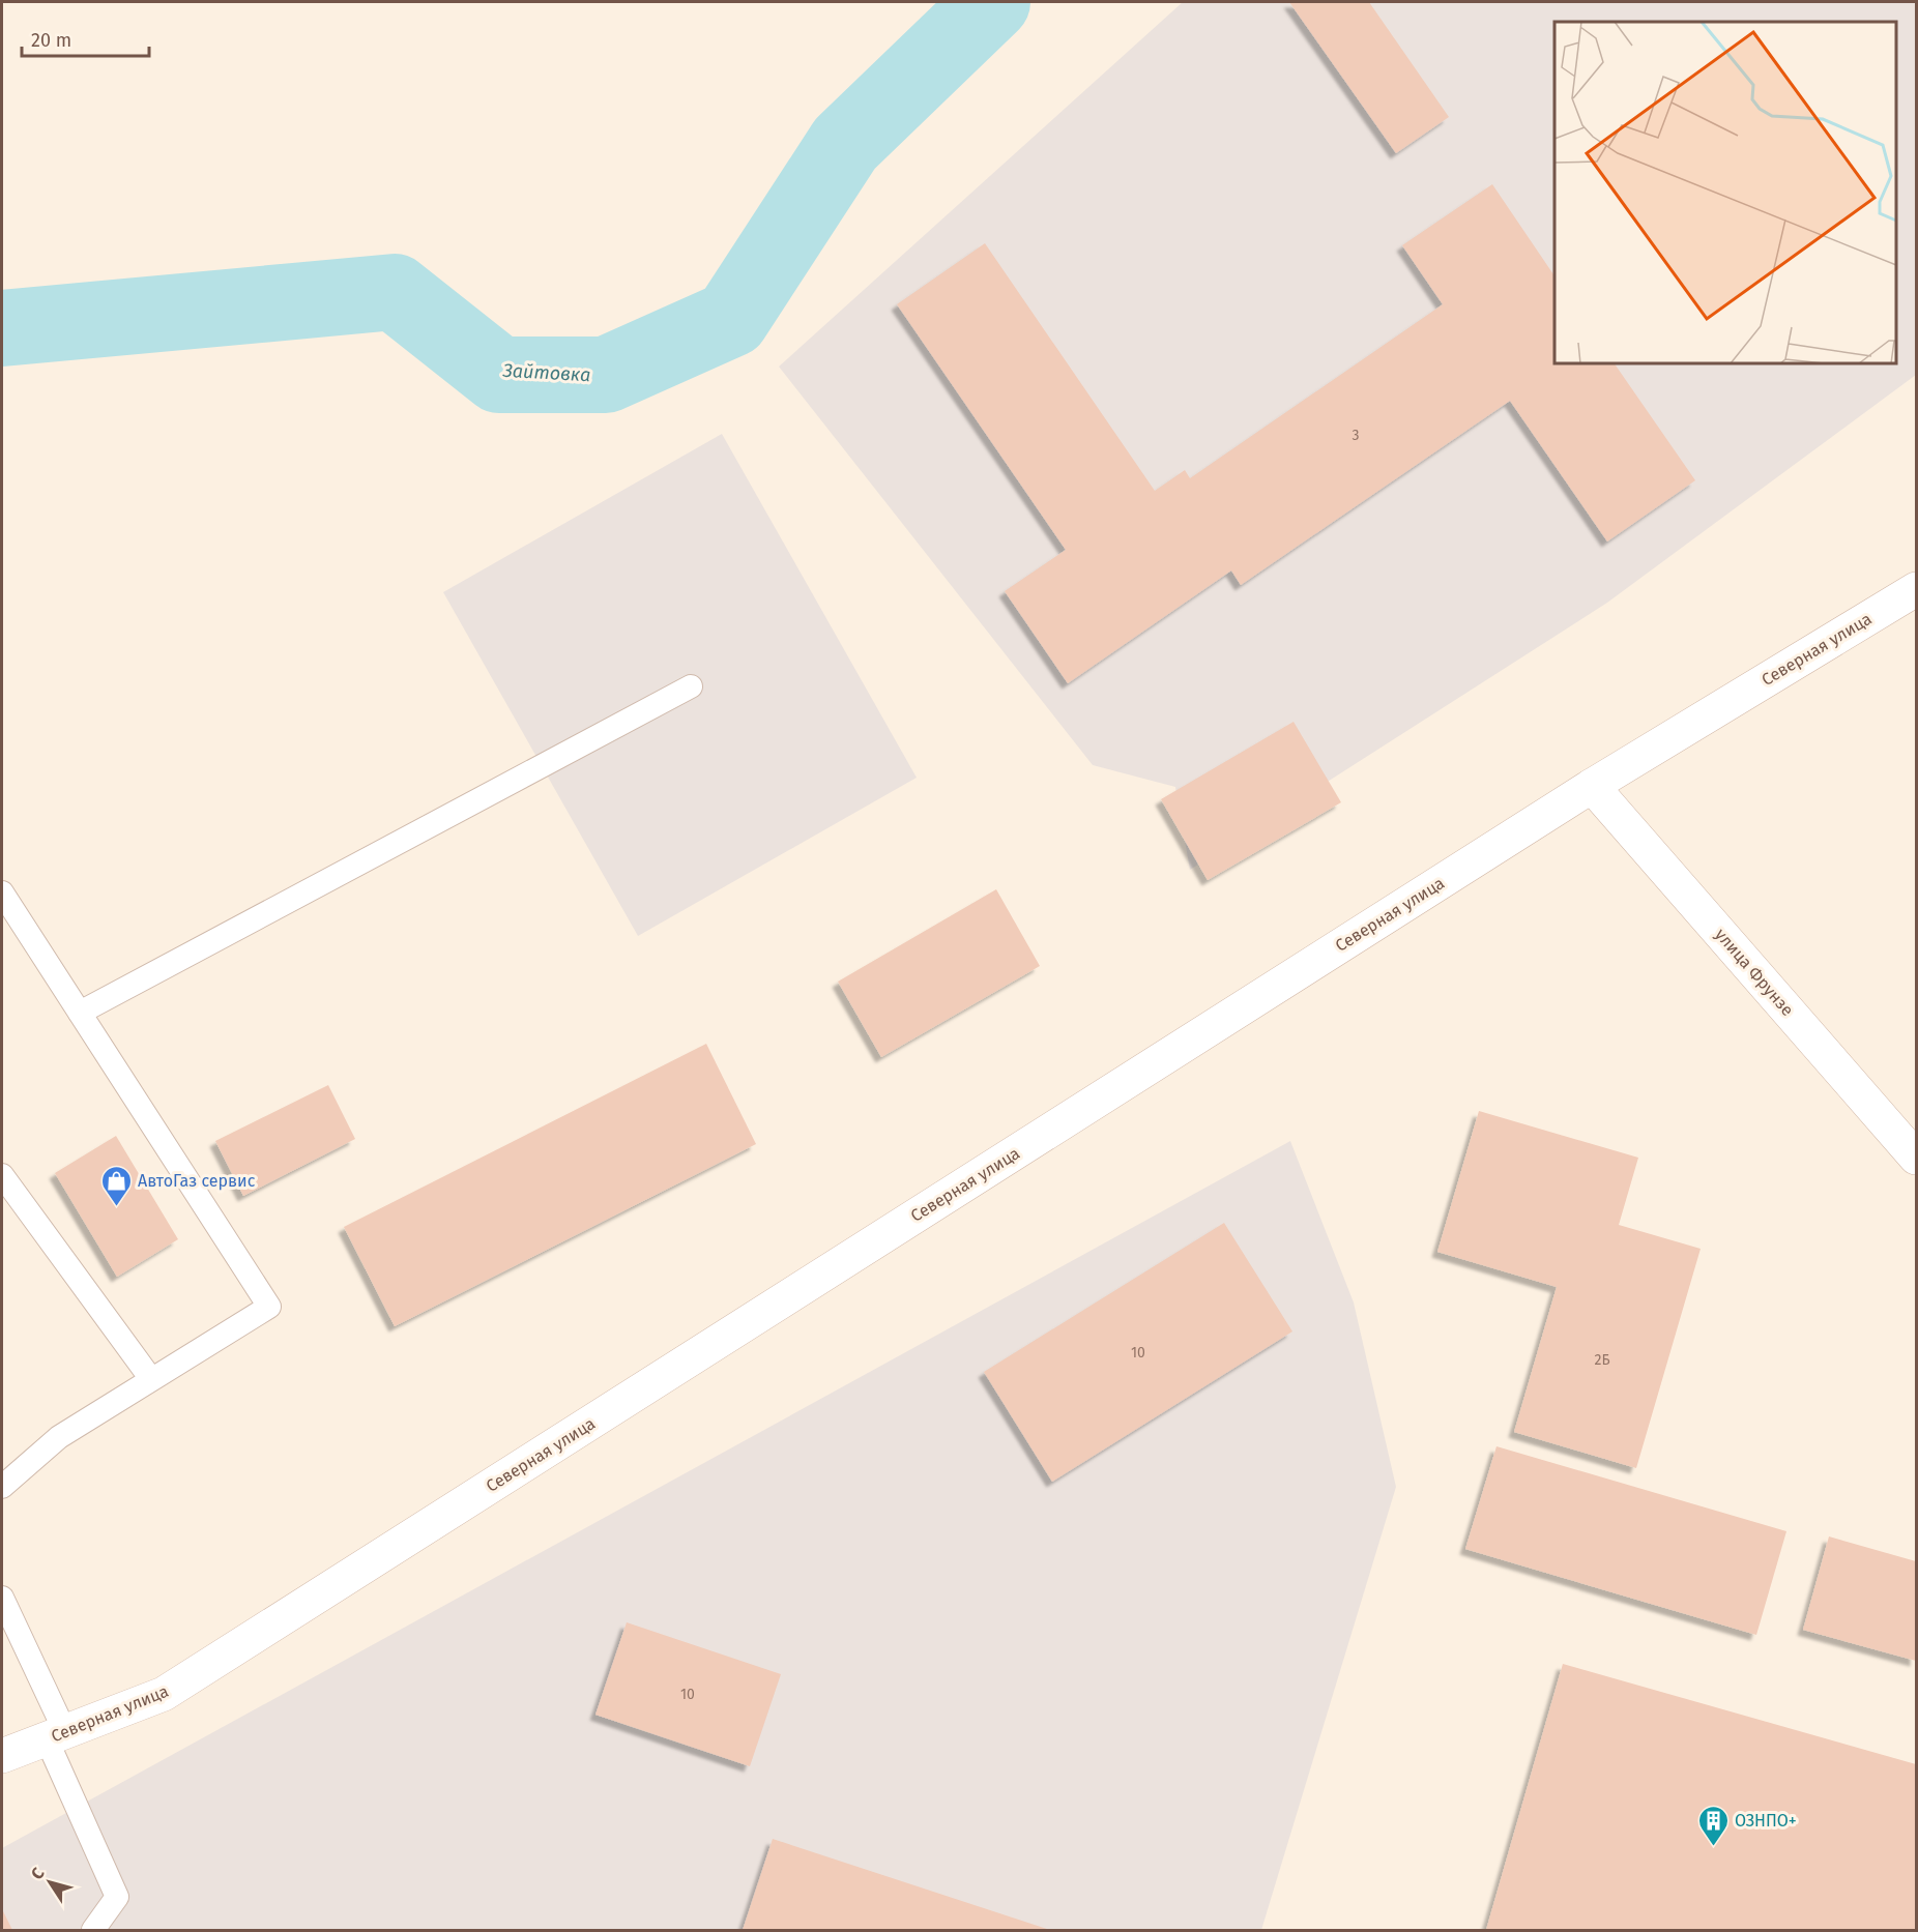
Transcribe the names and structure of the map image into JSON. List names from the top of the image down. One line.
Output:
{"streets":{"main road":["Северная улица","улица Фрунзе"]},"crossings":[["Северная улица","улица Фрунзе"]],"water":["Зайтовка"],"places":{"shop":["АвтоГаз сервис"],"building":["ОЗНПО+"]},"house_numbers":["3","10","2Б","10"],"scale_bar":"20 m","north":"top left"}
